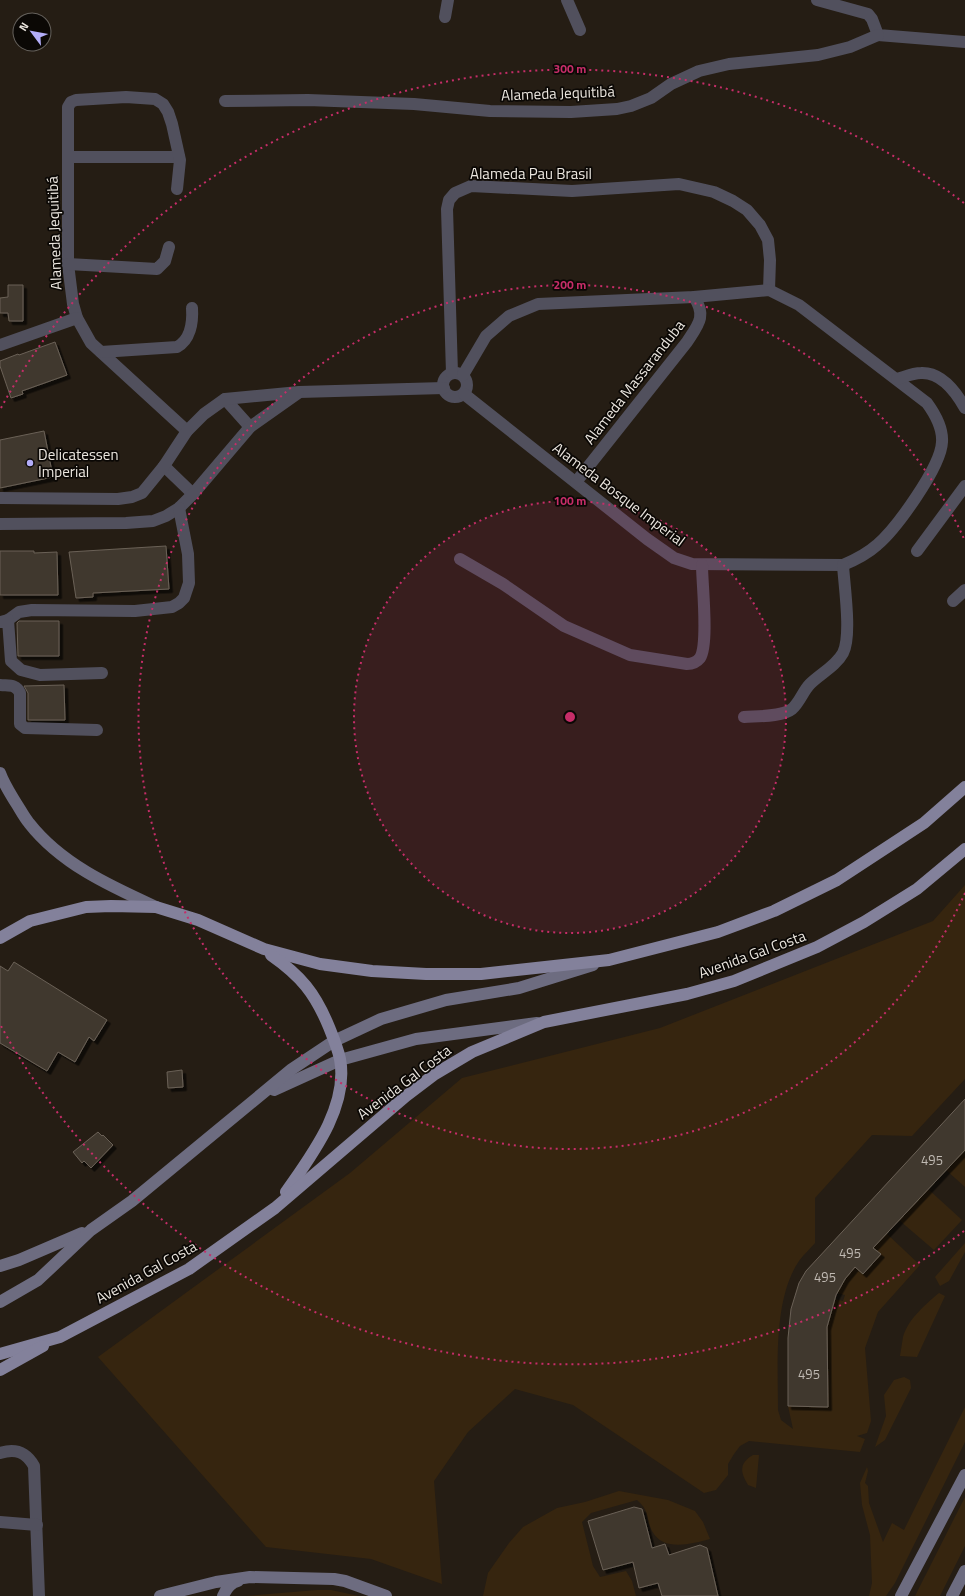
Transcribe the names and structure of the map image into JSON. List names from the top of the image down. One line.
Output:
{"streets":{"main road":["Avenida Gal Costa"],"street":["Alameda Jequitibá","Alameda Pau Brasil","Alameda Massaranduba","Alameda Bosque Imperial"]},"crossings":[["Alameda Pau Brasil","Alameda Bosque Imperial"],["Alameda Massaranduba","Alameda Bosque Imperial"]],"places":["Delicatessen Imperial"],"house_numbers":["495","495","495","495"],"north":"top left","rings":["300 m","200 m","100 m"]}
